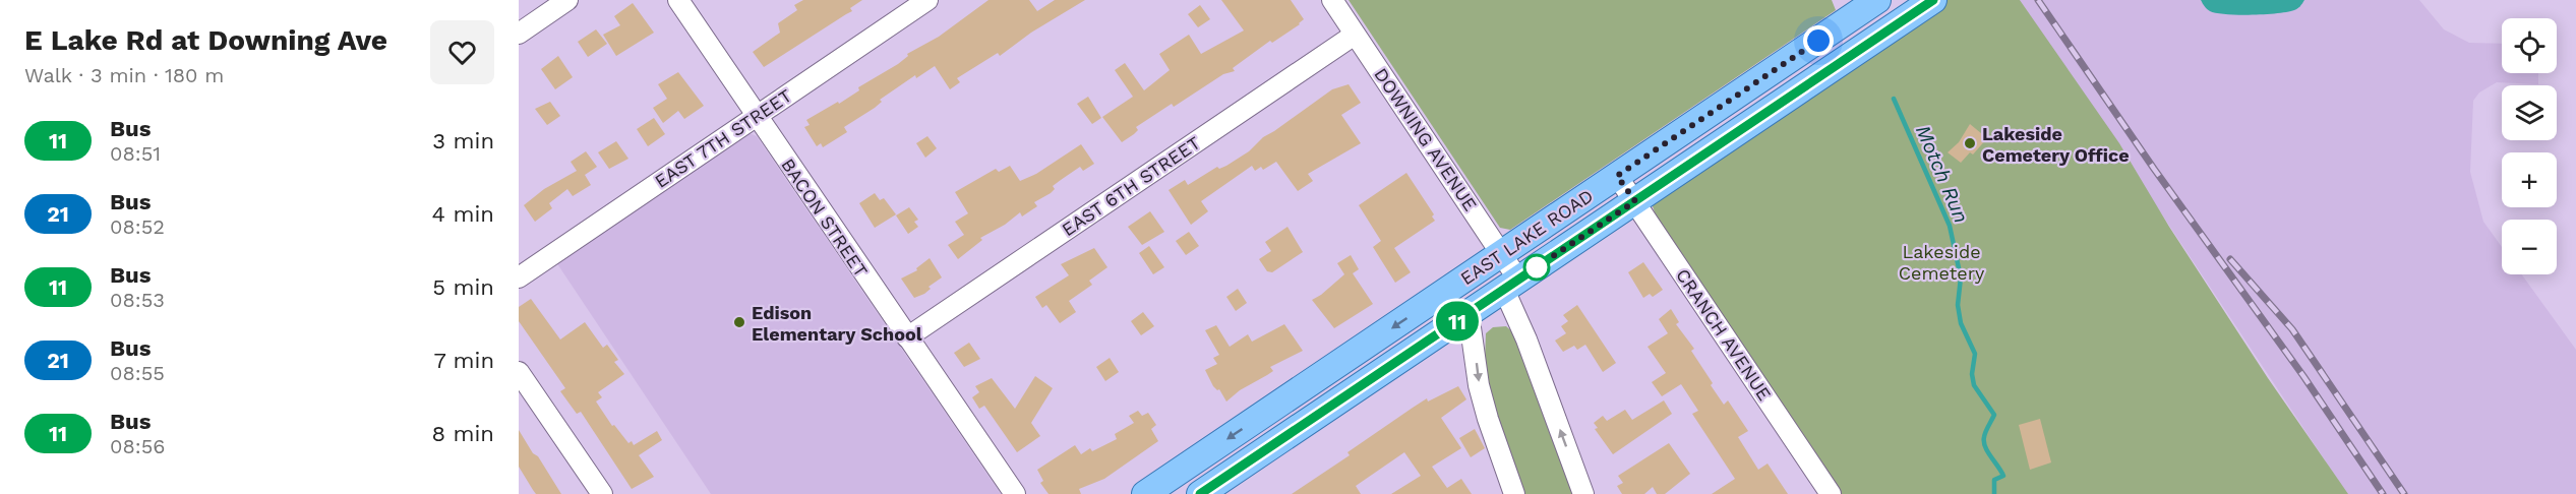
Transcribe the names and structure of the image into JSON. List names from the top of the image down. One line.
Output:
{"streets":{"main road":["EAST LAKE ROAD"],"street":["EAST 7TH STREET","DOWNING AVENUE","EAST 6TH STREET","BACON STREET","CRANCH AVENUE"]},"crossings":[["EAST 7TH STREET","BACON STREET"],["DOWNING AVENUE","EAST 6TH STREET"],["DOWNING AVENUE","EAST LAKE ROAD"],["EAST 6TH STREET","BACON STREET"],["EAST LAKE ROAD","CRANCH AVENUE"]],"water":["Motch Run"],"parks":["Lakeside Cemetery"],"places":["Lakeside Cemetery Office","Edison Elementary School"],"lines":["bus line 11"],"page":{"heading":["E Lake Rd at Downing Ave","Walk · 3 min · 180 m"],"on_map":"11","map_buttons":["+","−"],"list":[{"mark":"11","name":"Bus","note":"08:51","value":"3 min"},{"mark":"21","name":"Bus","note":"08:52","value":"4 min"},{"mark":"11","name":"Bus","note":"08:53","value":"5 min"},{"mark":"21","name":"Bus","note":"08:55","value":"7 min"},{"mark":"11","name":"Bus","note":"08:56","value":"8 min"}]}}
